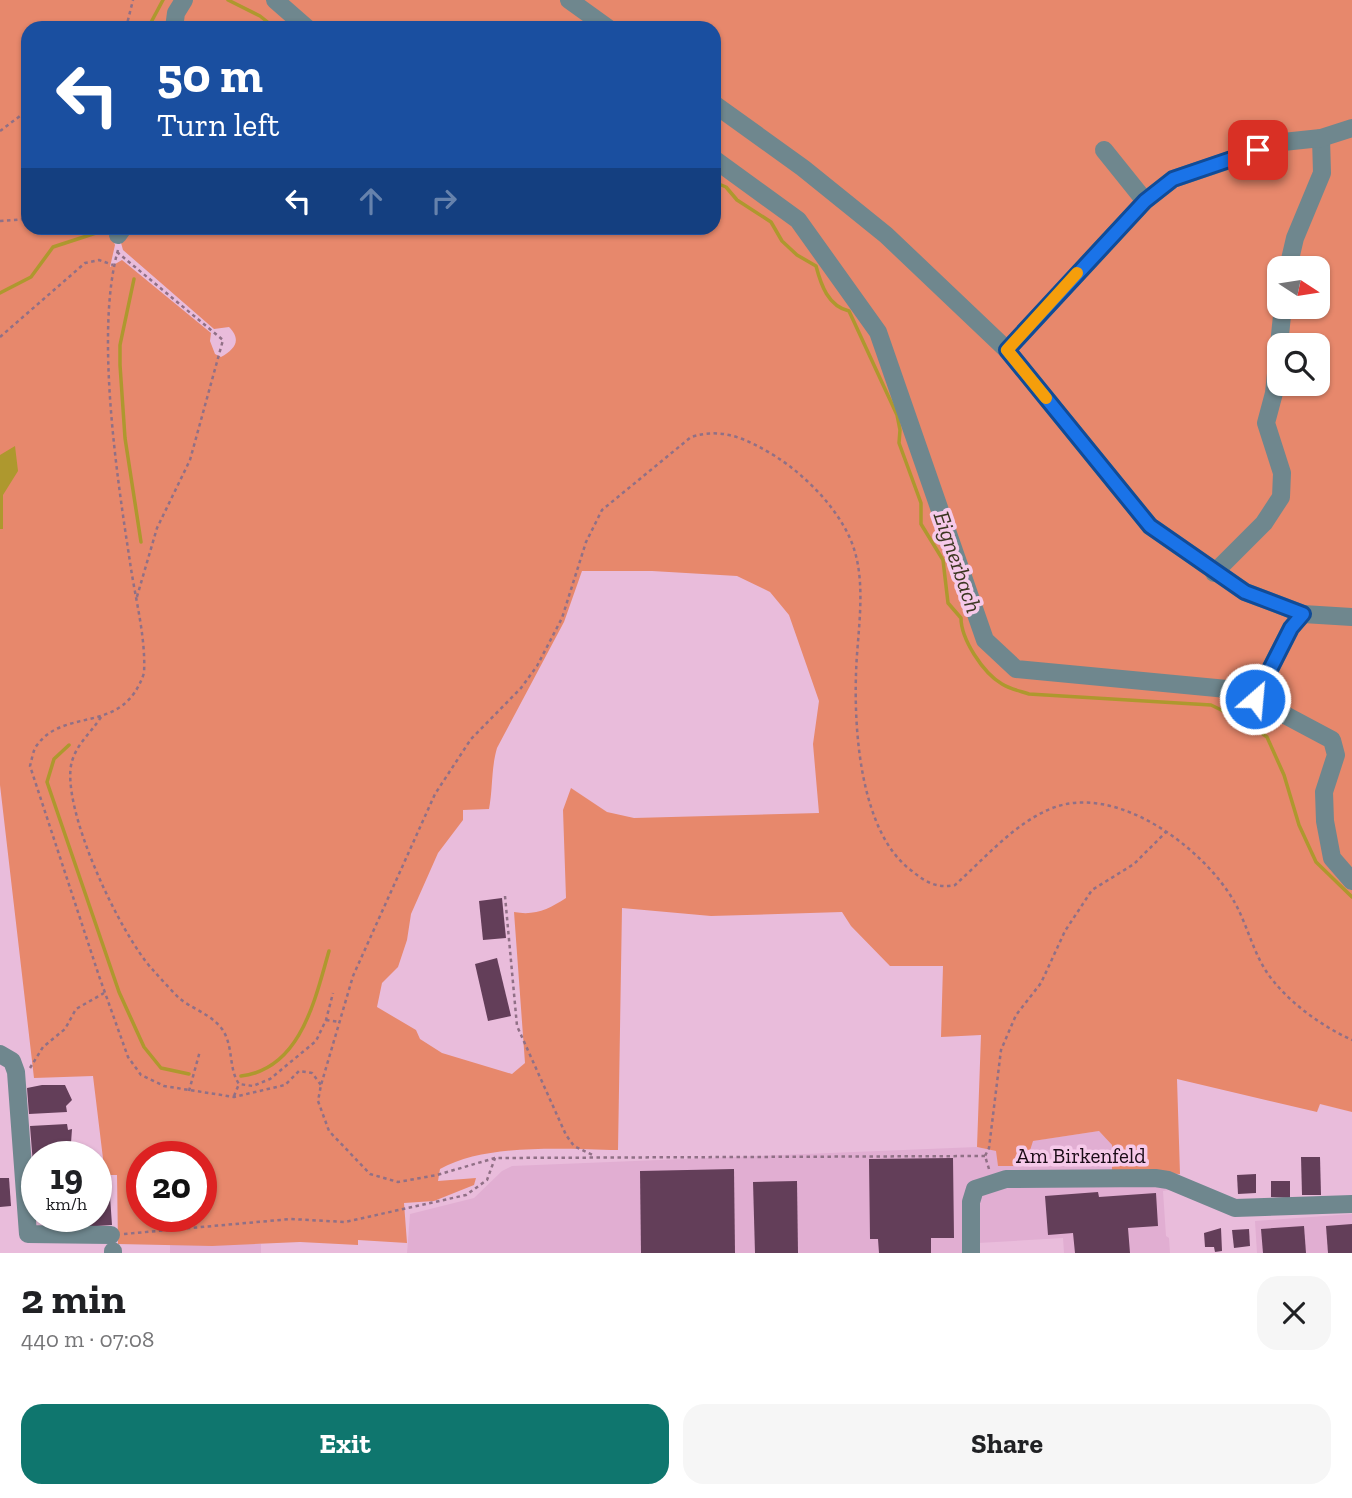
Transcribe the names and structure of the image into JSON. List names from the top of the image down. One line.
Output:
{"streets":{"street":["Am Birkenfeld"]},"water":["Eignerbach"],"north":"right","page":{"turn":["50 m","Turn left"],"speed":"19 km/h","limit":"20","heading":["2 min","440 m · 07:08"],"buttons":["Exit","Share"]}}
